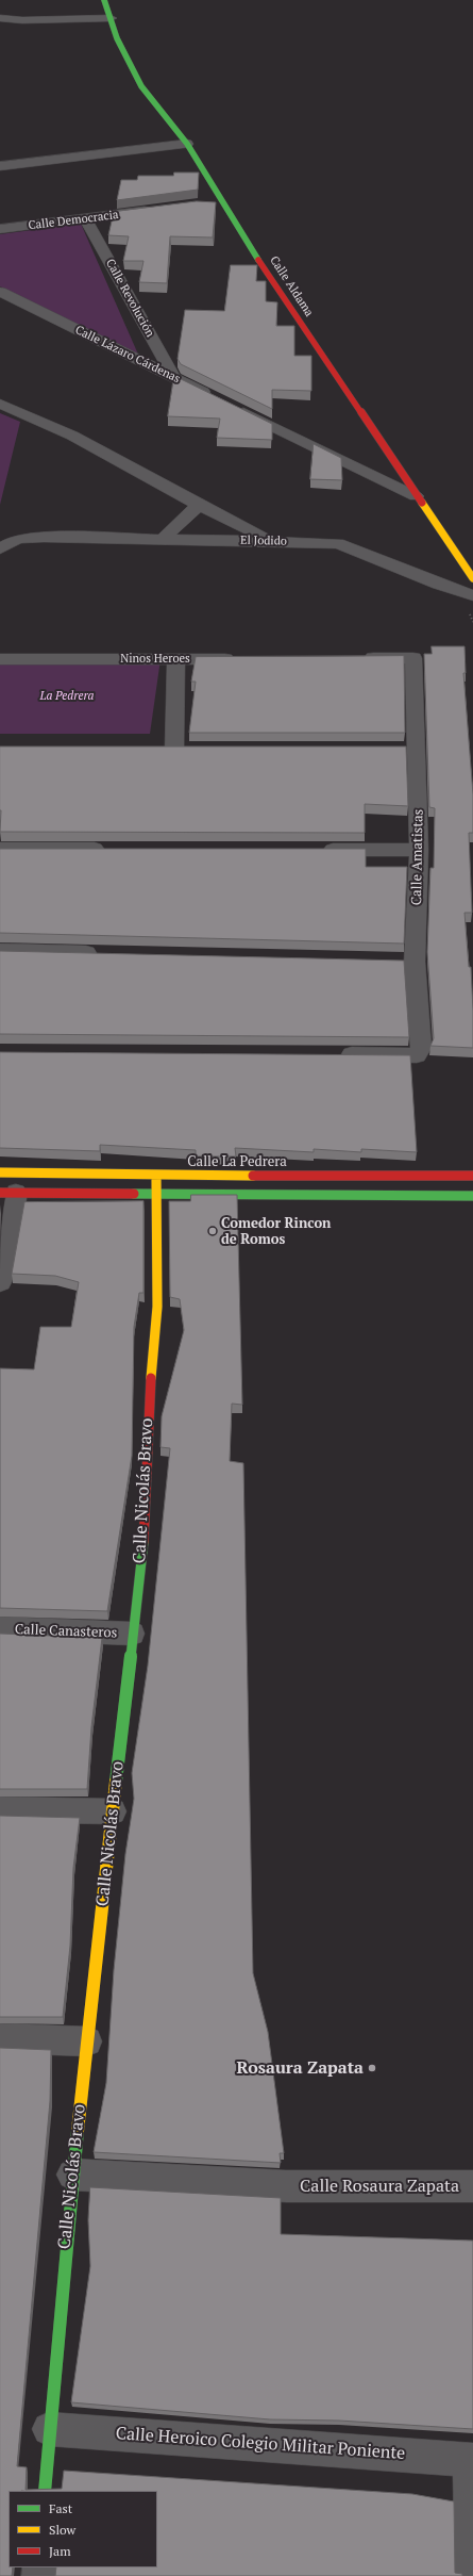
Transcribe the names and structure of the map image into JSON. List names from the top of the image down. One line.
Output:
{"streets":{"main road":["Calle Aldama","Calle La Pedrera","Calle Nicolás Bravo"],"street":["Calle Democracia","Calle Revolución","Calle Lázaro Cárdenas","El Jodido","Ninos Heroes","Calle Amatistas","Calle Canasteros","Calle Rosaura Zapata","Calle Heroico Colegio Militar Poniente"]},"crossings":[["Calle Democracia","Calle Revolución"],["Calle Aldama","Calle Lázaro Cárdenas"],["Calle Revolución","Calle Lázaro Cárdenas"],["Calle La Pedrera","Calle Nicolás Bravo"],["Calle Nicolás Bravo","Calle Canasteros"],["Calle Nicolás Bravo","Calle Rosaura Zapata"],["Calle Nicolás Bravo","Calle Heroico Colegio Militar Poniente"]],"parks":["La Pedrera"],"places":["Comedor Rincon de Romos","Rosaura Zapata"],"legend":["Fast","Slow","Jam"]}
